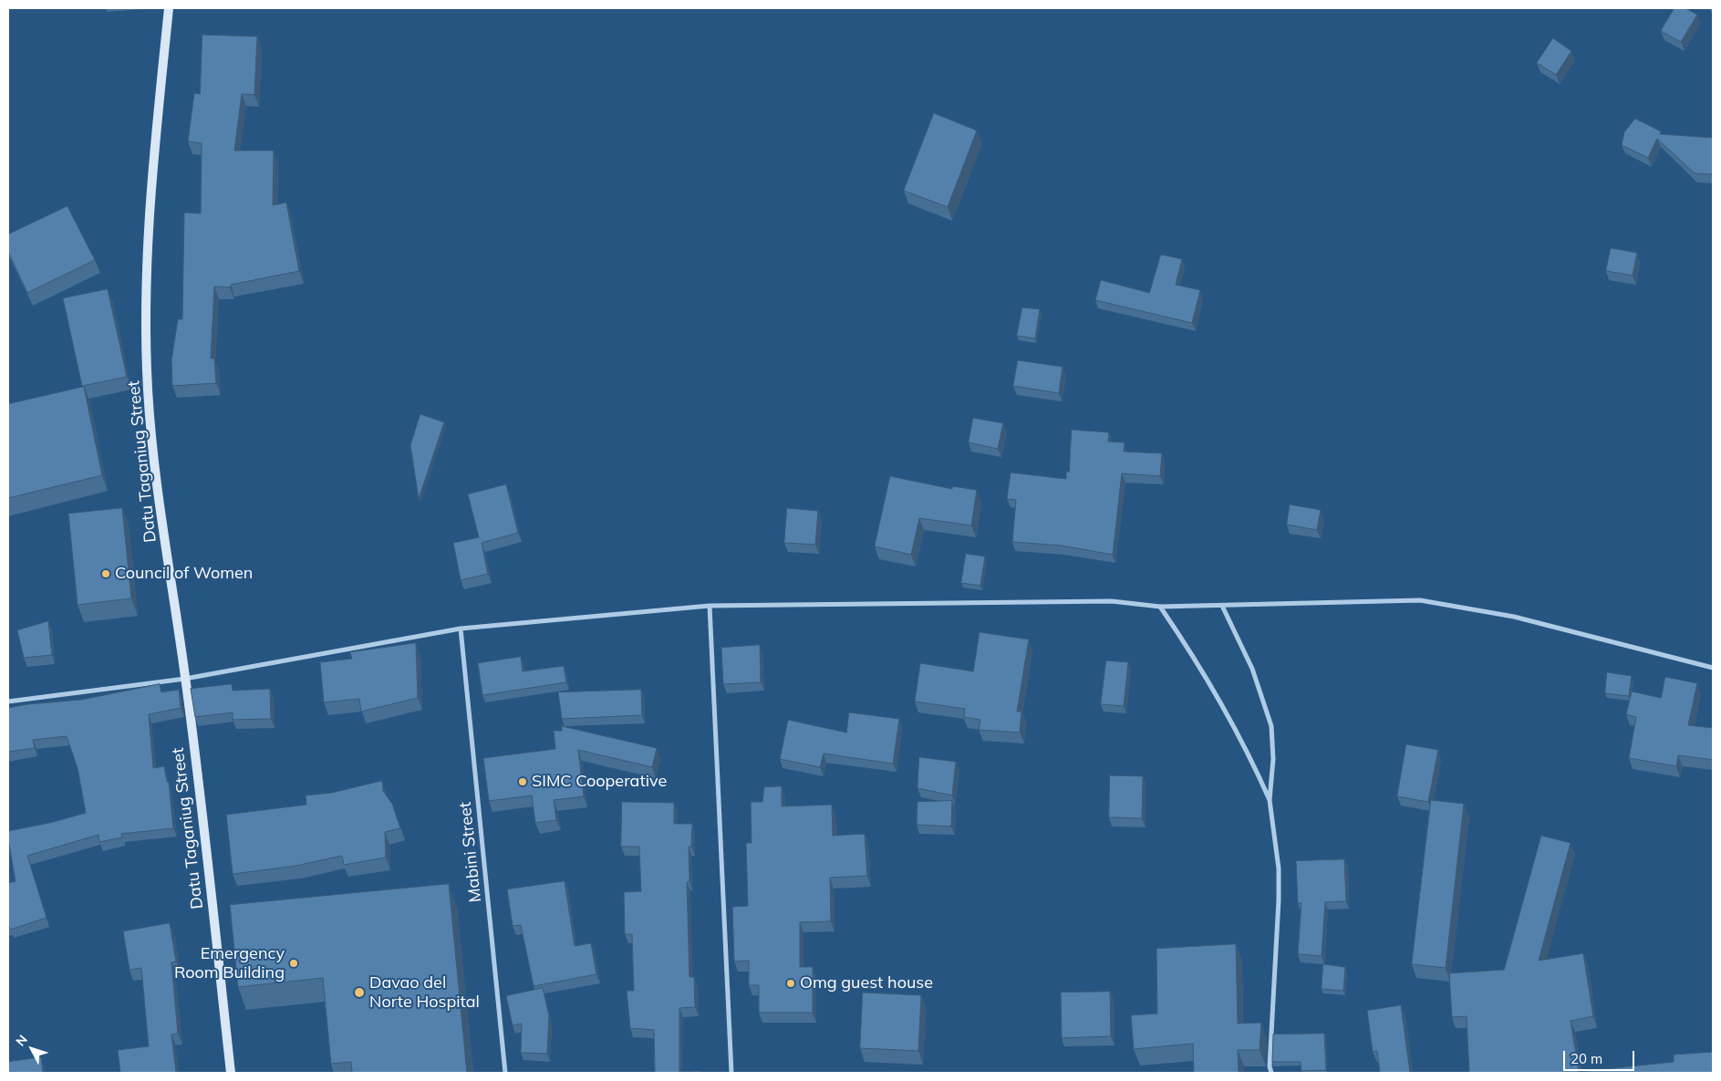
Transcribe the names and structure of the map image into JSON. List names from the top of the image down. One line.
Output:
{"streets":{"main road":["Datu Taganiug Street"],"street":["Mabini Street"]},"places":["Council of Women","SIMC Cooperative","Emergency Room Building","Omg guest house","Davao del Norte Hospital"],"scale_bar":"20 m","north":"top left"}
